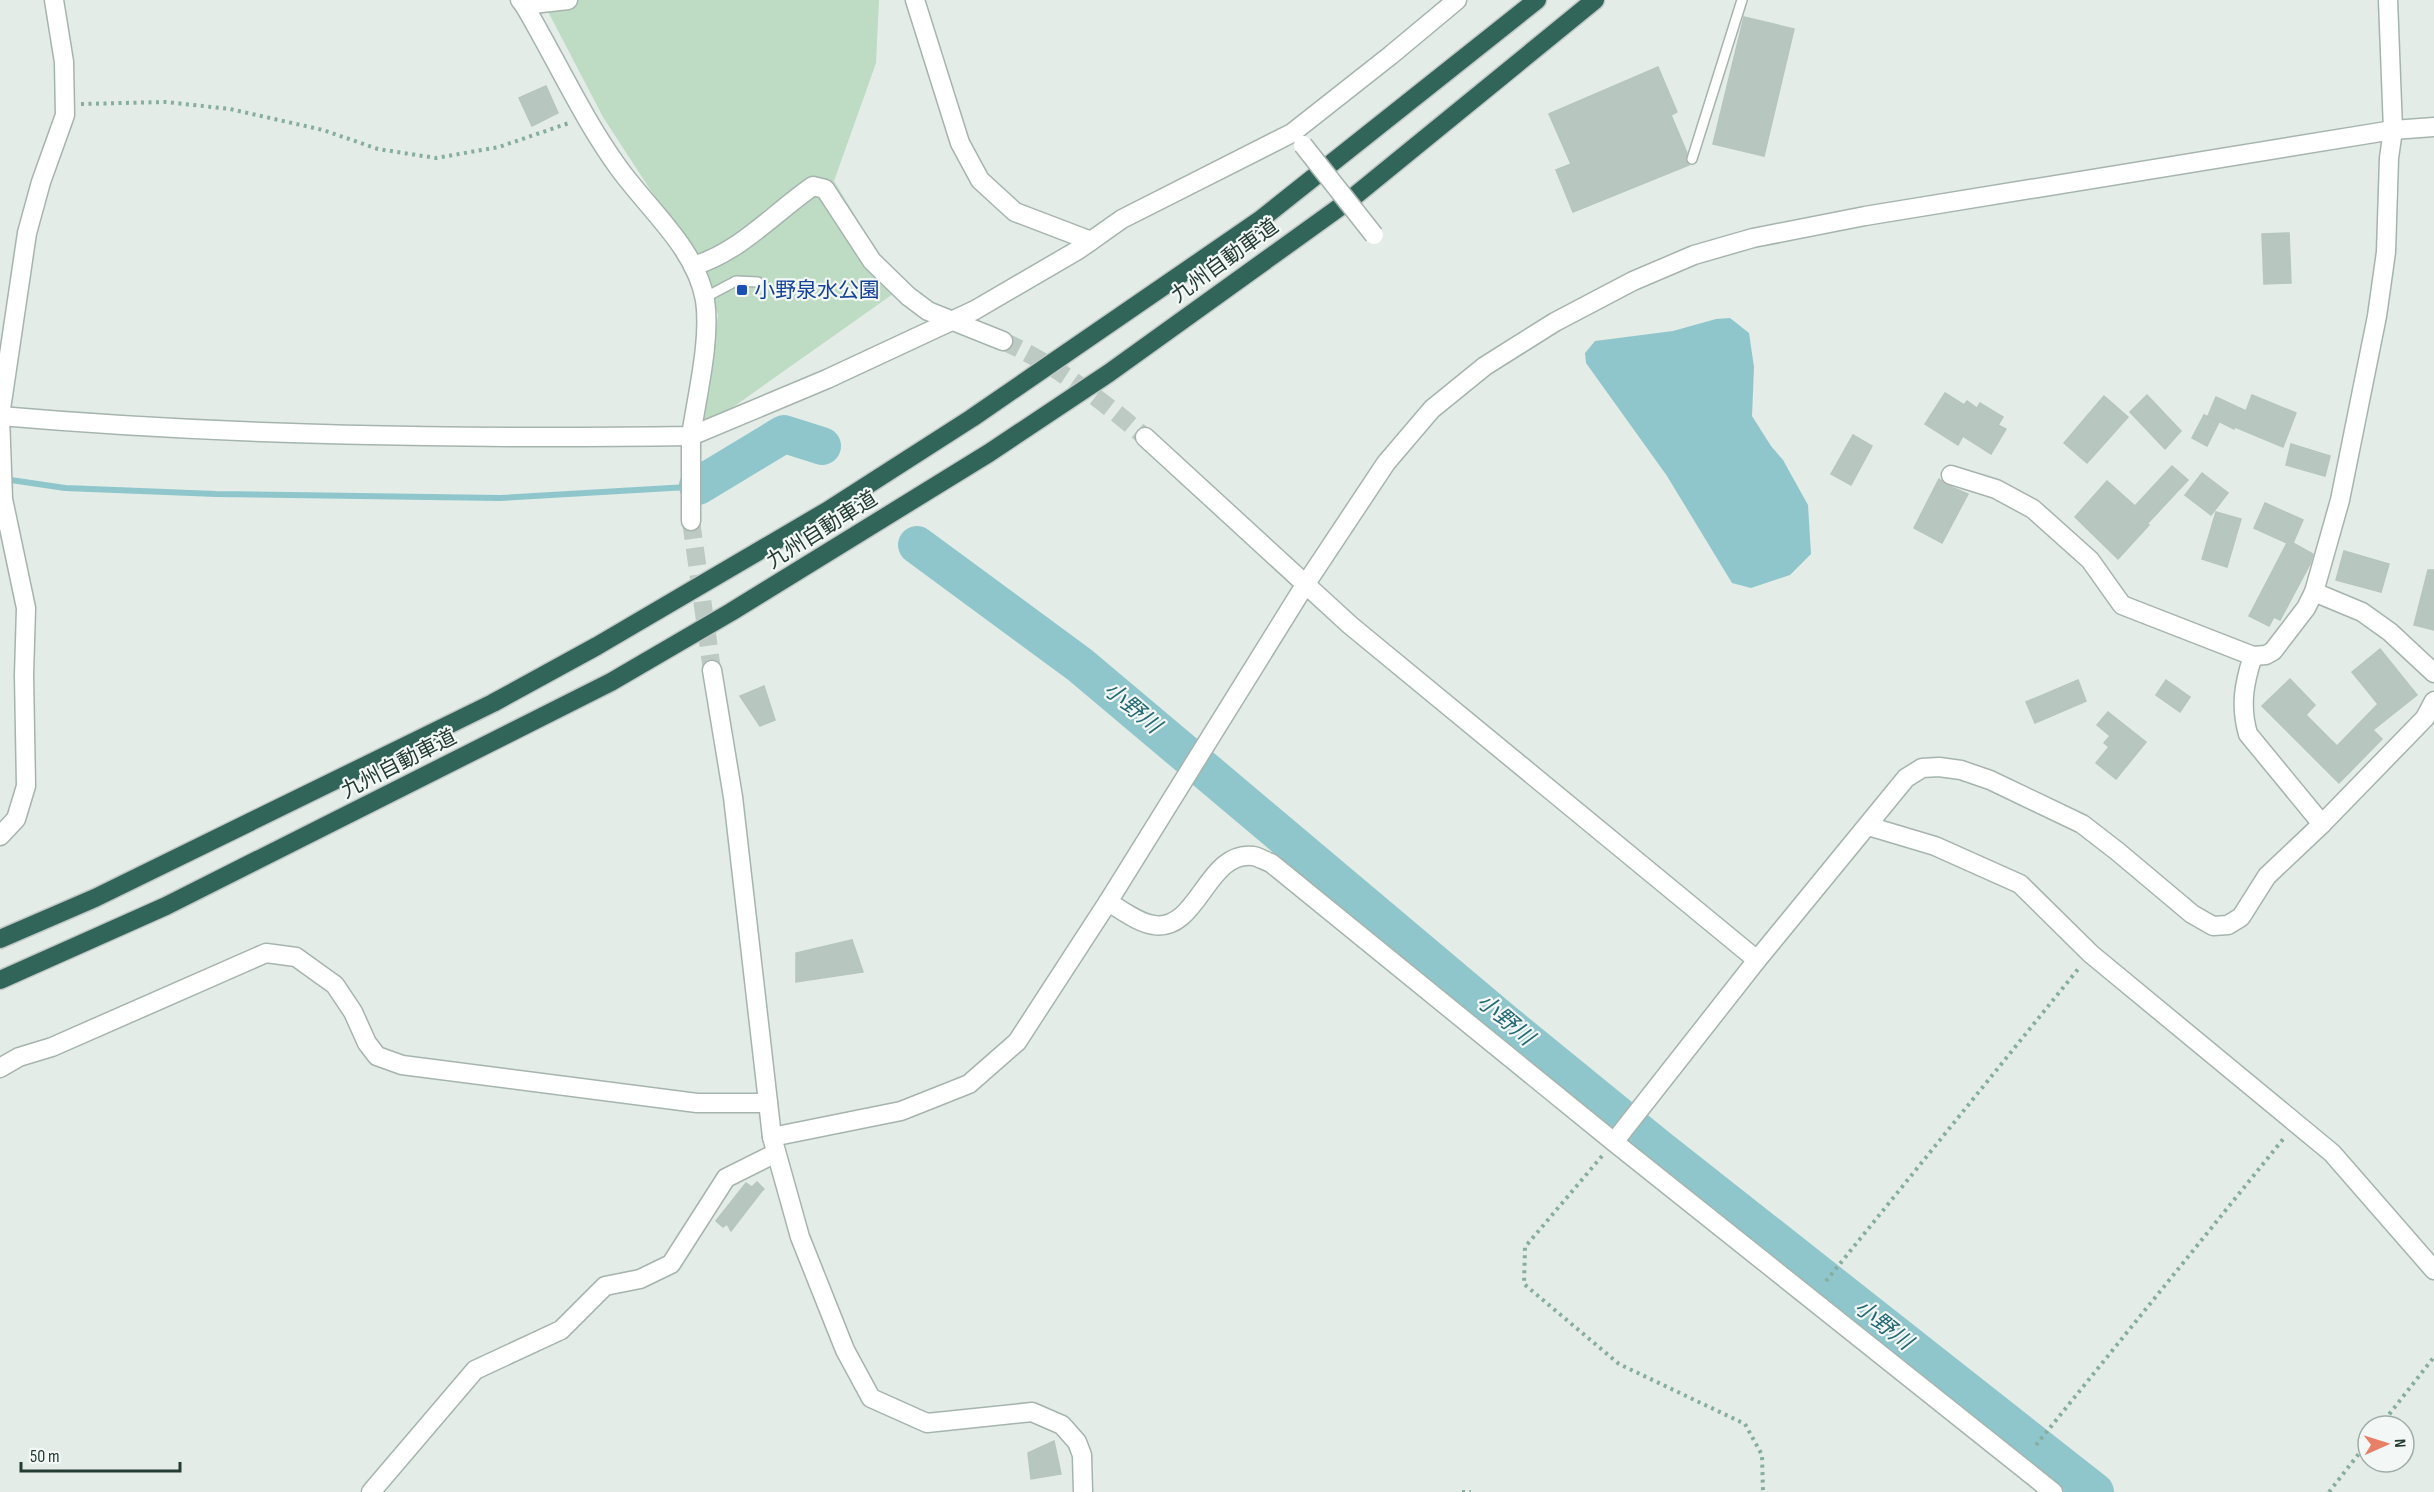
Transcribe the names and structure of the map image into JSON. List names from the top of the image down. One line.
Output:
{"streets":{"highway":["九州自動車道"]},"water":["小野川"],"places":{"transit":["小野泉水公園"]},"scale_bar":"50 m","north":"right"}
